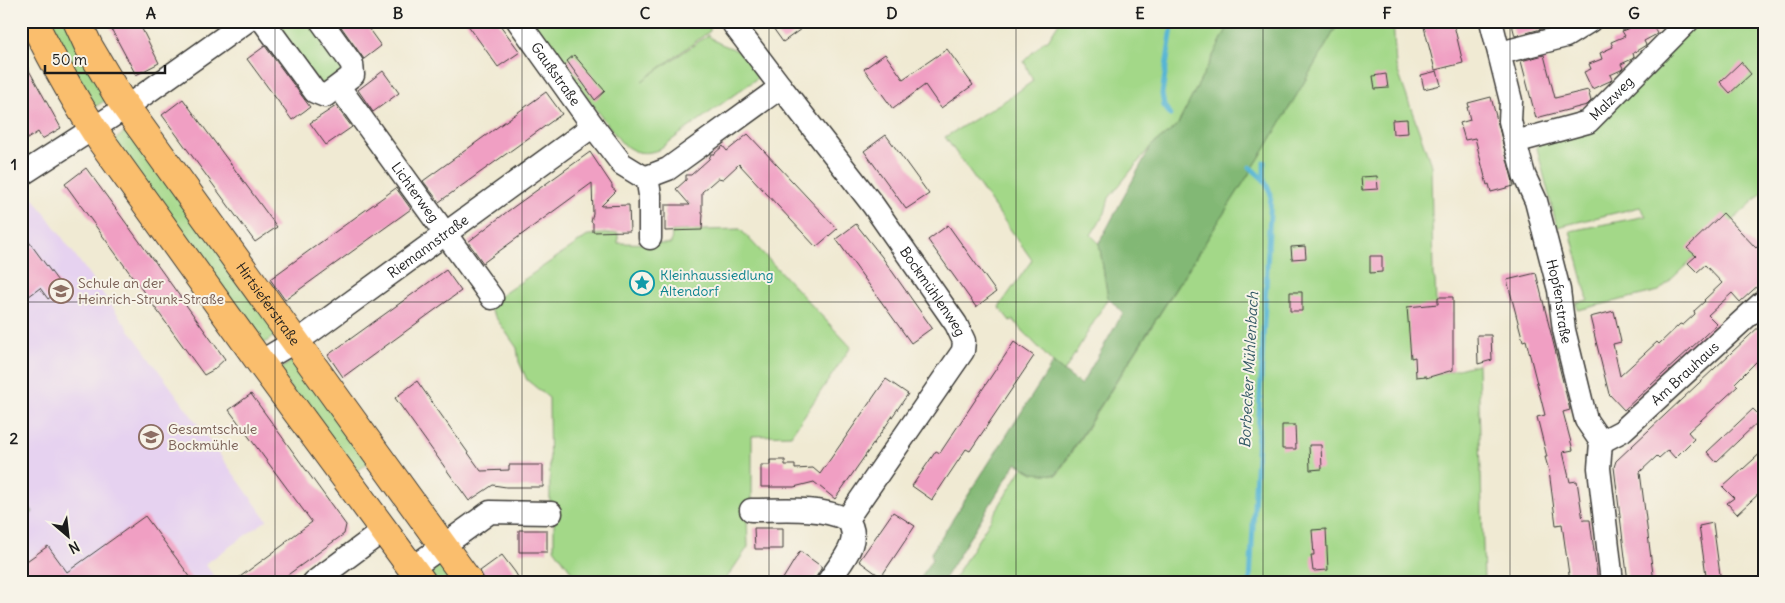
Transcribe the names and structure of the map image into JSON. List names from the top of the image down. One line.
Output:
{"streets":{"main road":["Hirtsieferstraße"],"street":["Gaußstraße","Malzweg","Lichterweg","Riemannstraße","Bockmühlenweg","Hopfenstraße","Am Brauhaus"]},"crossings":[["Gaußstraße","Riemannstraße"],["Malzweg","Hopfenstraße"],["Lichterweg","Riemannstraße"],["Riemannstraße","Hirtsieferstraße"],["Hopfenstraße","Am Brauhaus"]],"water":["Borbecker Mühlenbach"],"places":{"place":["Kleinhaussiedlung Altendorf"],"school or university":["Schule an der Heinrich-Strunk-Straße","Gesamtschule Bockmühle"]},"scale_bar":"50 m","north":"bottom right","grid":{"columns":["A","B","C","D","E","F","G"],"rows":["1","2"]}}
